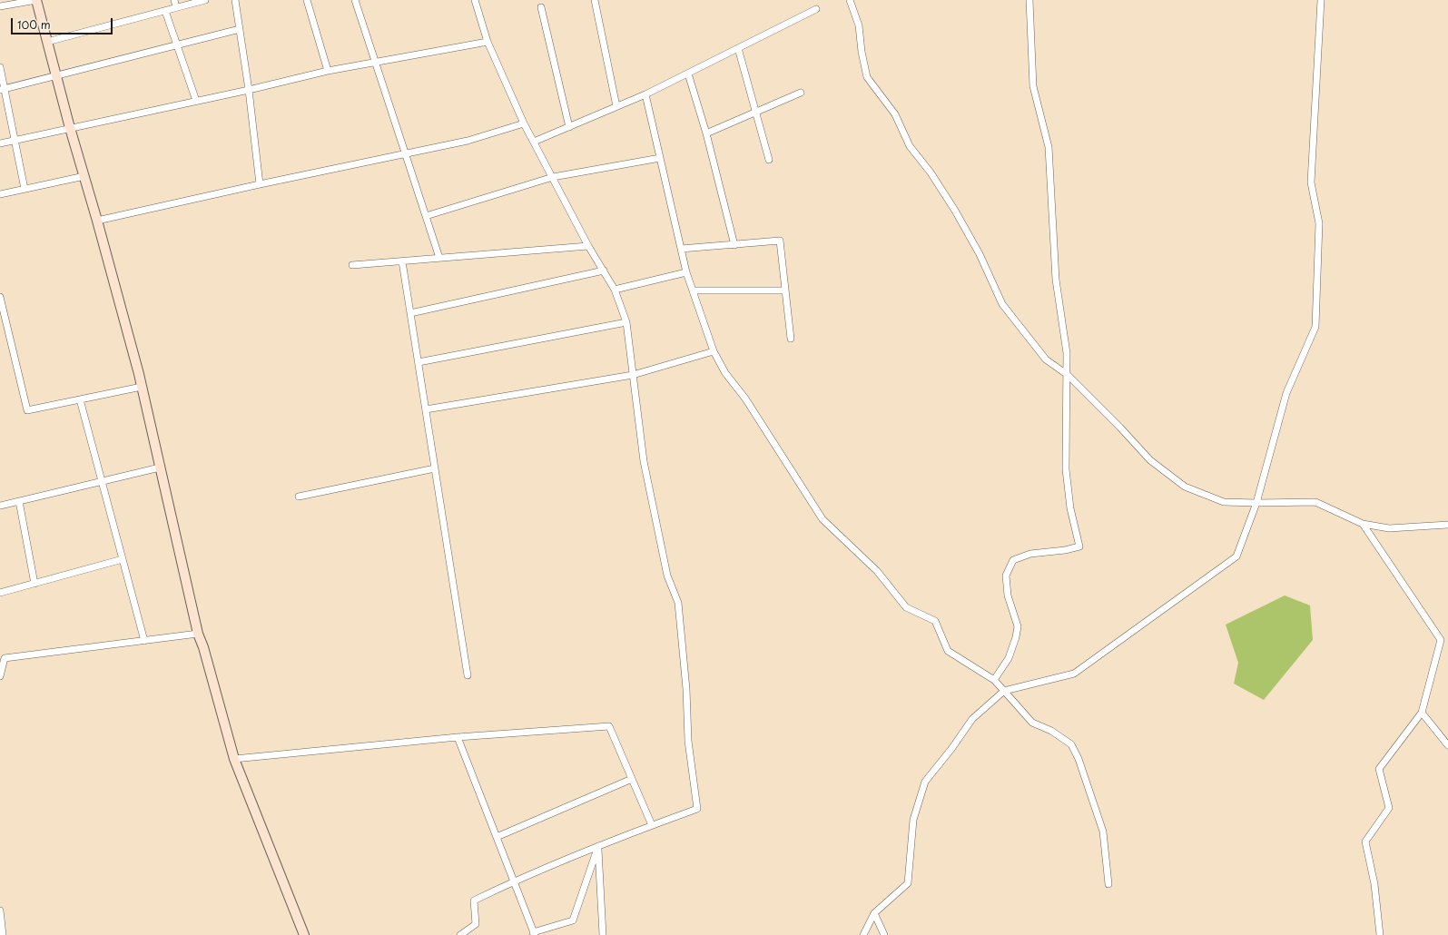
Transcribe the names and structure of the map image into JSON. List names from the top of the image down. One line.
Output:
{"scale_bar":"100 m"}
